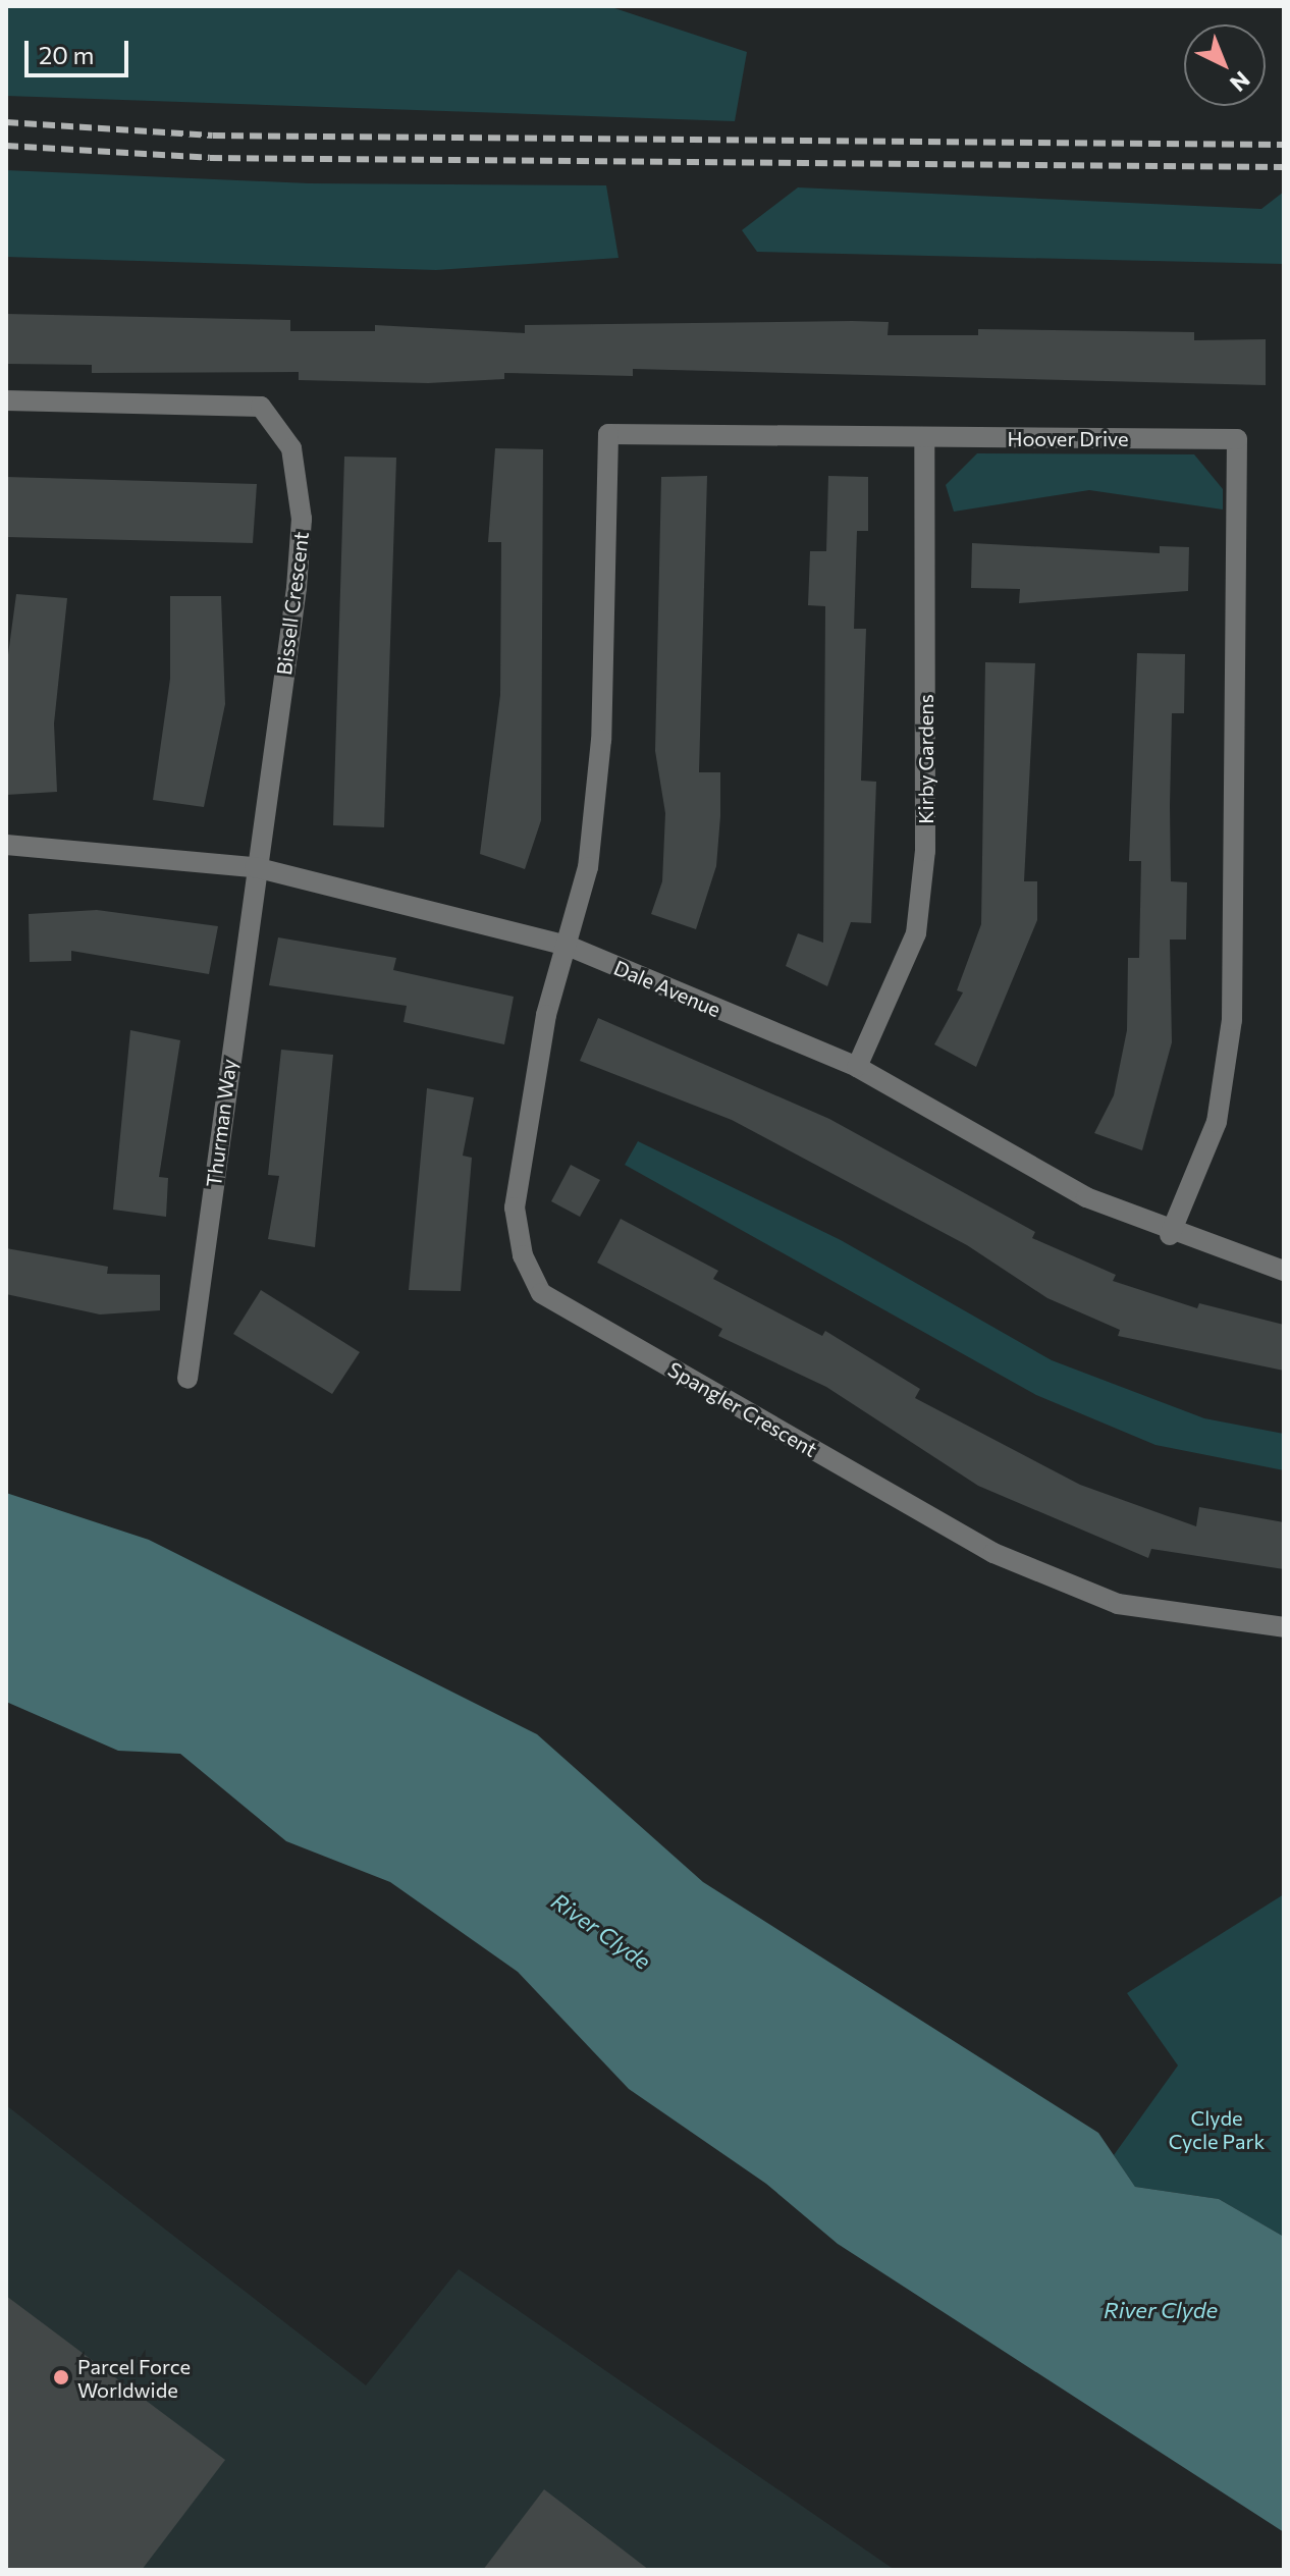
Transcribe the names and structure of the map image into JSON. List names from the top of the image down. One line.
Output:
{"streets":{"street":["Hoover Drive","Bissell Crescent","Kirby Gardens","Dale Avenue","Thurman Way","Spangler Crescent"]},"crossings":[["Hoover Drive","Kirby Gardens"],["Hoover Drive","Dale Avenue"],["Hoover Drive","Spangler Crescent"],["Bissell Crescent","Dale Avenue"],["Bissell Crescent","Thurman Way"],["Kirby Gardens","Dale Avenue"],["Dale Avenue","Thurman Way"],["Dale Avenue","Spangler Crescent"]],"water":["River Clyde"],"parks":["Clyde Cycle Park"],"places":["Parcel Force Worldwide"],"scale_bar":"20 m","north":"bottom right"}
